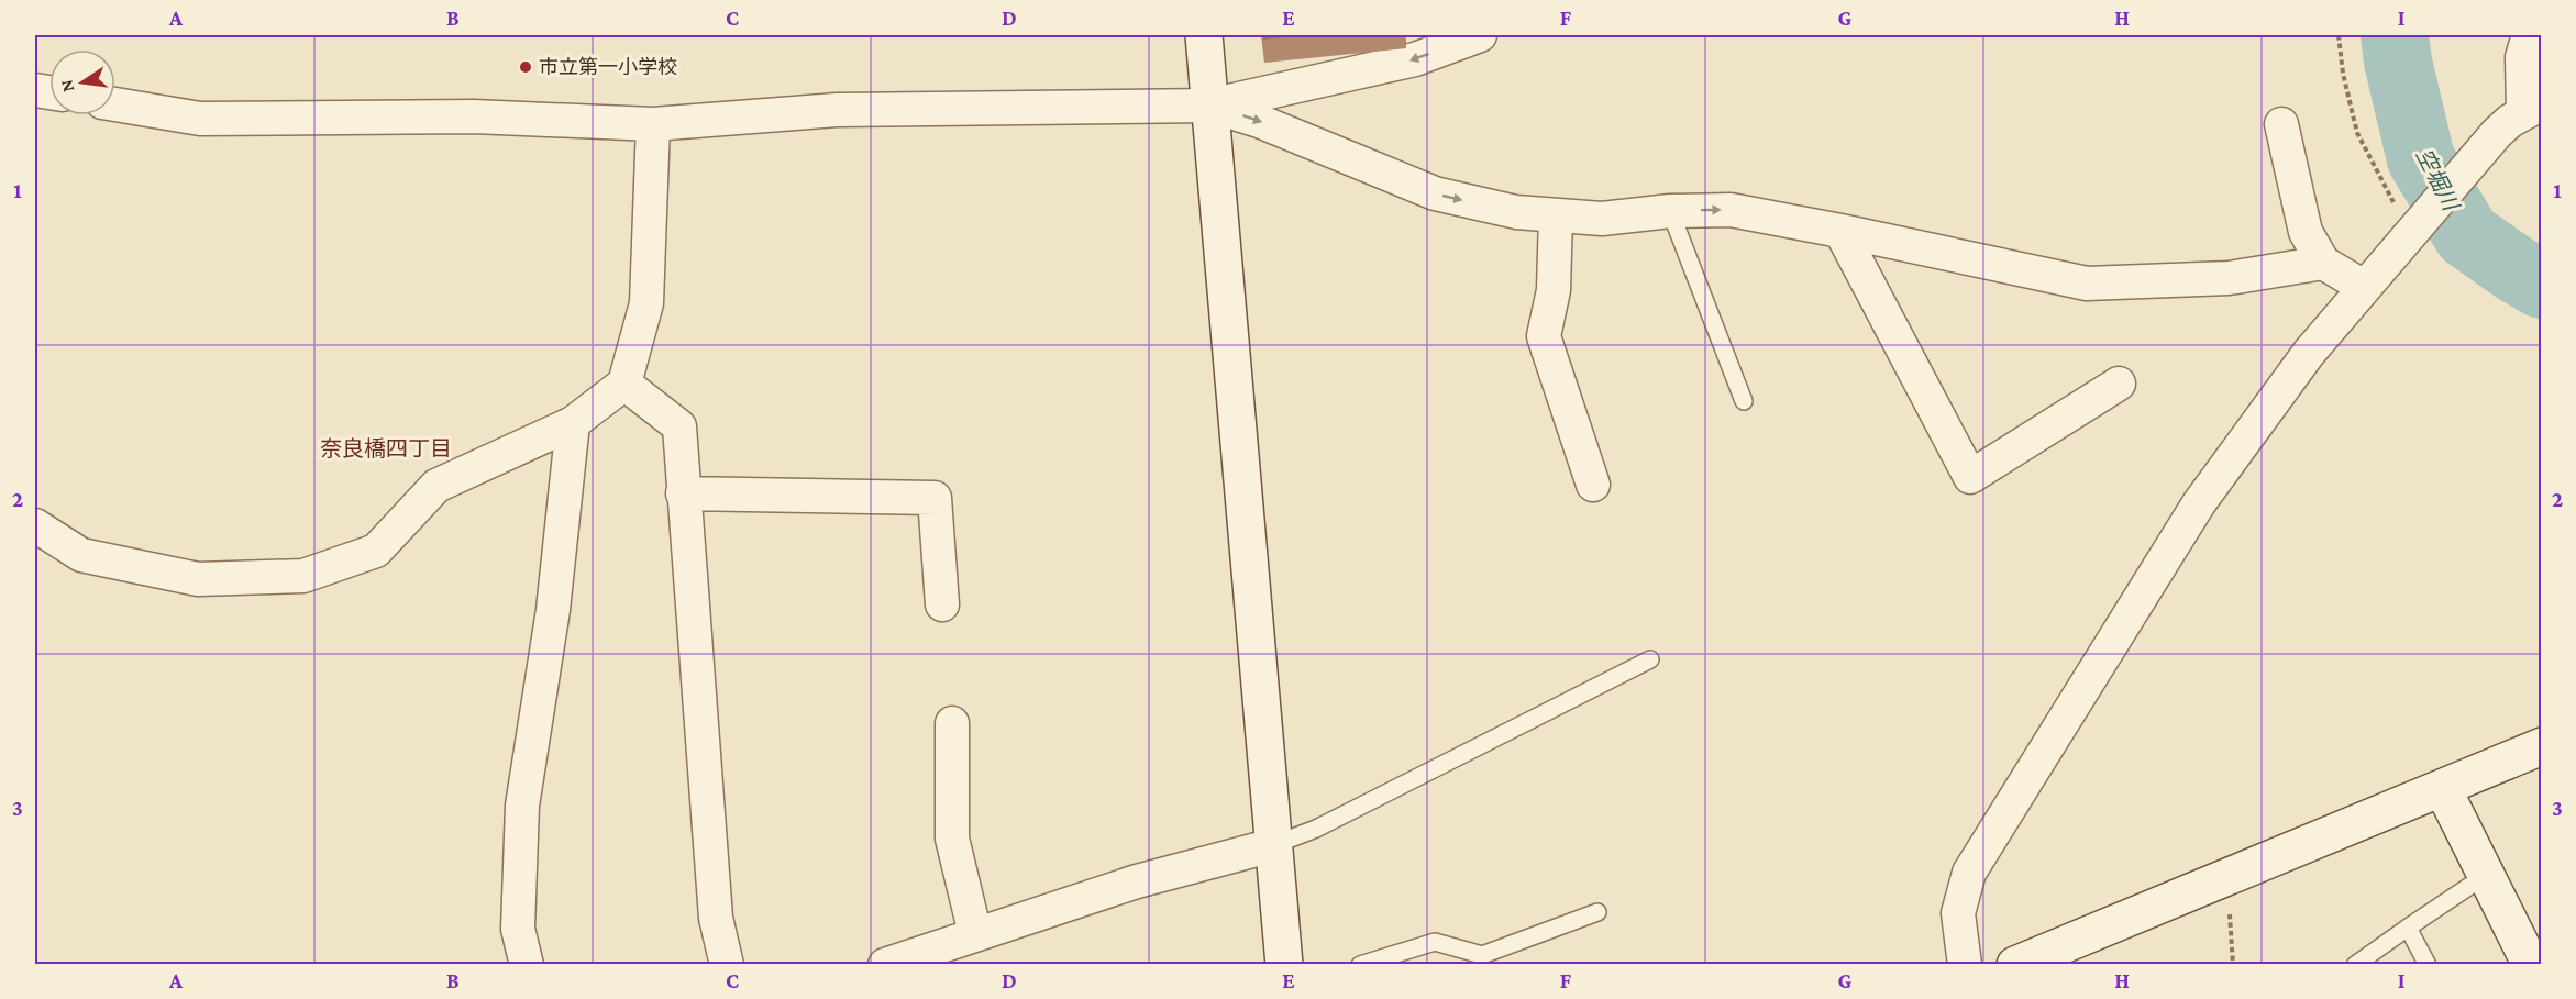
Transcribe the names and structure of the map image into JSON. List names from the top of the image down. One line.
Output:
{"districts":["奈良橋四丁目"],"water":["空堀川"],"places":["市立第一小学校"],"north":"left","grid":{"columns":["A","B","C","D","E","F","G","H","I"],"rows":["1","2","3"]}}
